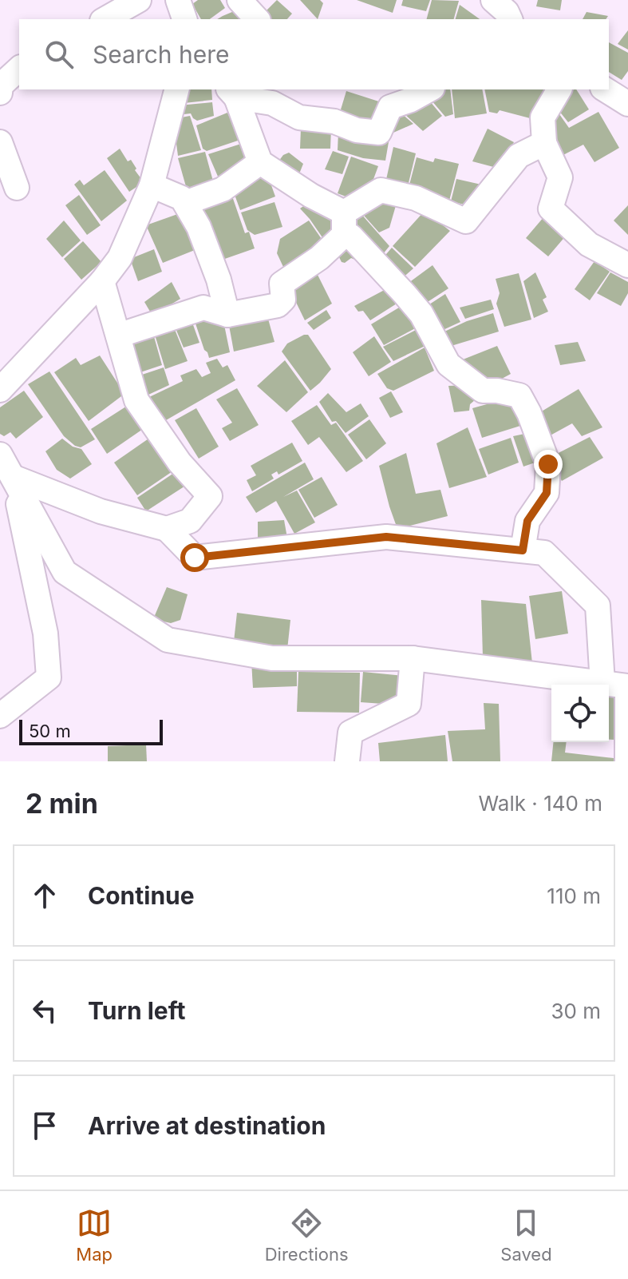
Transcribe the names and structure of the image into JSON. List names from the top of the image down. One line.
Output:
{"scale_bar":"50 m","page":{"search":"Search here","scale":"50 m","heading":["2 min","Walk · 140 m"],"list":[["Continue","110 m"],["Turn left","30 m"],"Arrive at destination"],"nav":["Map","Directions","Saved"]}}
